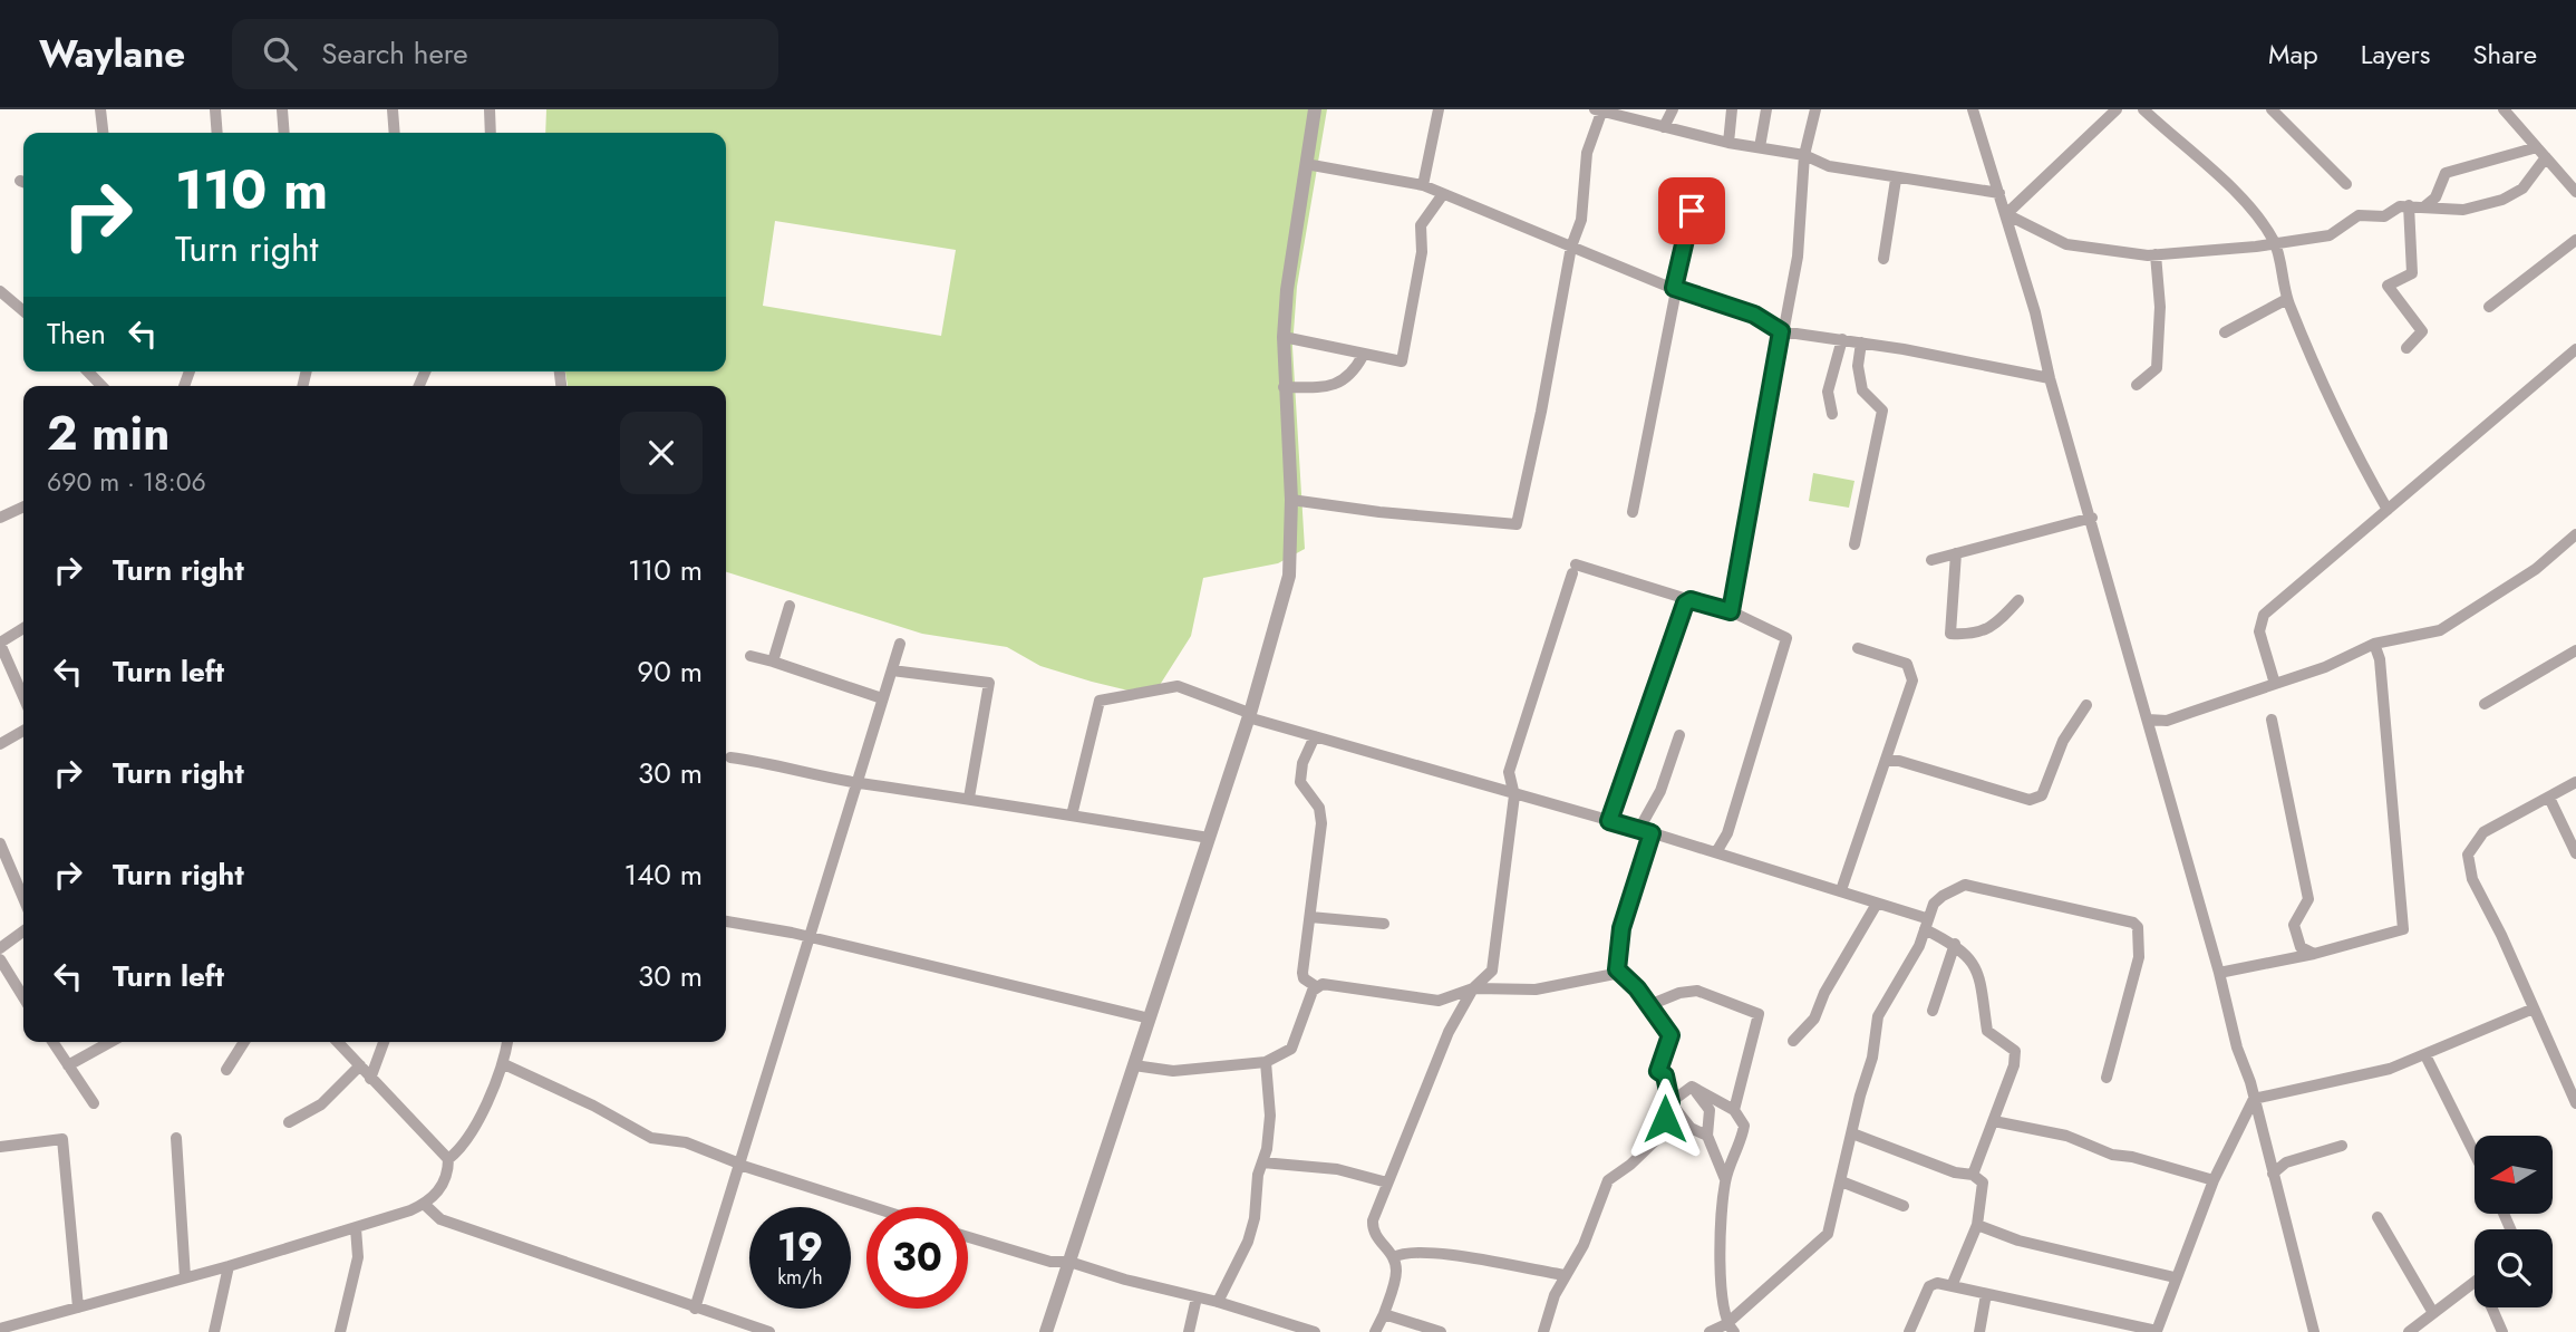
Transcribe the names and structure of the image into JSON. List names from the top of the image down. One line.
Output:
{"north":"left","page":{"header":"Waylane","search":"Search here","nav":["Map","Layers","Share"],"turn":["110 m","Turn right"],"then":"Then","heading":["2 min","690 m · 18:06"],"list":[{"name":"Turn right","value":"110 m"},{"name":"Turn left","value":"90 m"},{"name":"Turn right","value":"30 m"},{"name":"Turn right","value":"140 m"},{"name":"Turn left","value":"30 m"}],"speed":"19 km/h","limit":"30"}}
